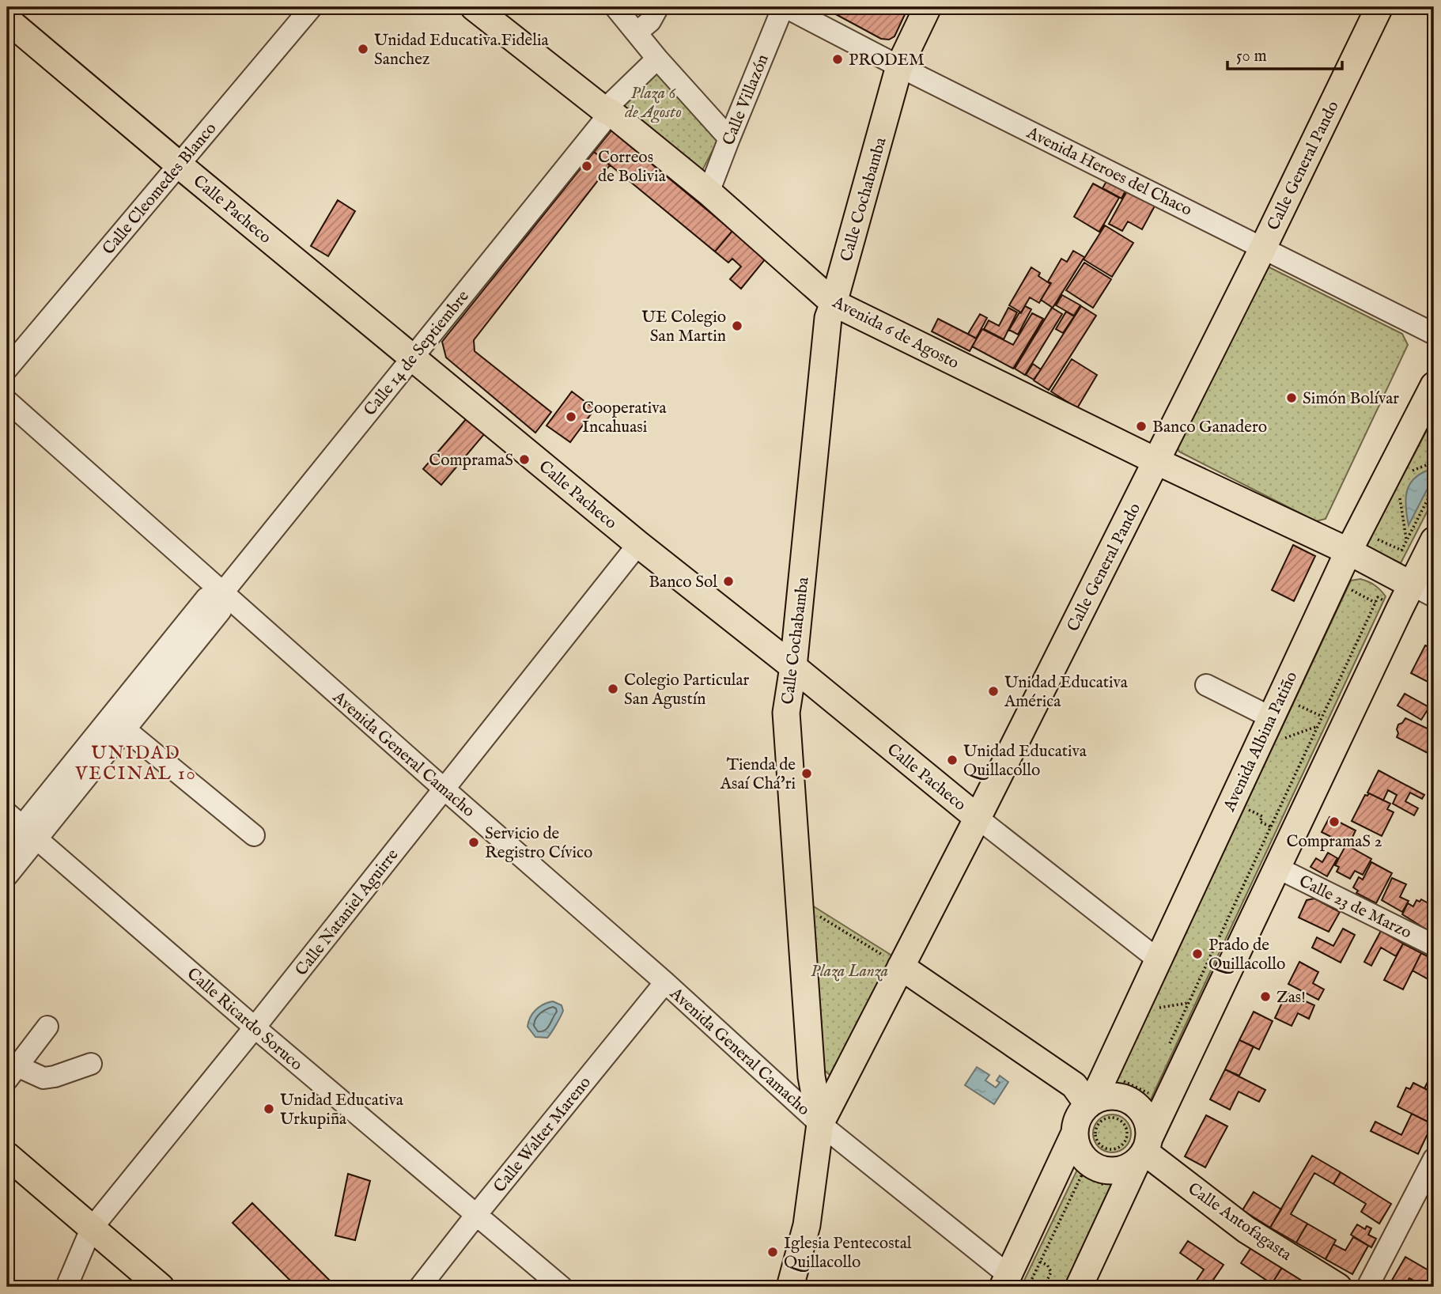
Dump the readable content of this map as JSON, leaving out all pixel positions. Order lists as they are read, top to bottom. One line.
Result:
{"streets":{"main road":["Calle General Pando","Calle Cochabamba","Calle Pacheco","Avenida 6 de Agosto","Avenida Albina Patiño","Calle Antofagasta"],"street":["Calle Villazón","Avenida Heroes del Chaco","Calle Cleomedes Blanco","Calle 14 de Septiembre","Avenida General Camacho","Calle 23 de Marzo","Calle Nataniel Aguirre","Calle Ricardo Soruco","Calle Walter Mareno"]},"crossings":[["Calle Villazón","Avenida Heroes del Chaco"],["Calle Villazón","Avenida 6 de Agosto"],["Calle General Pando","Avenida Heroes del Chaco"],["Calle General Pando","Calle Cochabamba"],["Calle General Pando","Calle Pacheco"],["Calle General Pando","Avenida 6 de Agosto"],["Calle General Pando","Avenida General Camacho"],["Avenida Heroes del Chaco","Calle Cochabamba"],["Calle Cleomedes Blanco","Calle Pacheco"],["Calle Cochabamba","Calle Pacheco"],["Calle Cochabamba","Avenida 6 de Agosto"],["Calle Cochabamba","Avenida General Camacho"],["Calle Pacheco","Calle 14 de Septiembre"],["Calle Pacheco","Avenida Albina Patiño"],["Calle Pacheco","Calle Nataniel Aguirre"],["Avenida 6 de Agosto","Calle 14 de Septiembre"],["Avenida 6 de Agosto","Avenida Albina Patiño"],["Calle 14 de Septiembre","Avenida General Camacho"],["Calle 14 de Septiembre","Calle Ricardo Soruco"],["Avenida General Camacho","Calle Nataniel Aguirre"],["Avenida General Camacho","Calle Walter Mareno"],["Calle Nataniel Aguirre","Calle Ricardo Soruco"],["Calle Ricardo Soruco","Calle Walter Mareno"]],"districts":["UNIDAD VECINAL 10"],"parks":["Plaza 6 de Agosto","Plaza Lanza"],"places":["Unidad Educativa.Fidelia Sanchez","PRODEM","Correos de Bolivia","UE Colegio San Martin","Simón Bolívar","Cooperativa Incahuasi","Banco Ganadero","CompramaS","Banco Sol","Colegio Particular San Agustín","Unidad Educativa América","Unidad Educativa Quillacollo","Tienda de Asaí Chá'ri","CompramaS 2","Servicio de Registro Cívico","Prado de Quillacollo","Zas!","Unidad Educativa Urkupiña","Iglesia Pentecostal Quillacollo"],"scale_bar":"50 m"}
